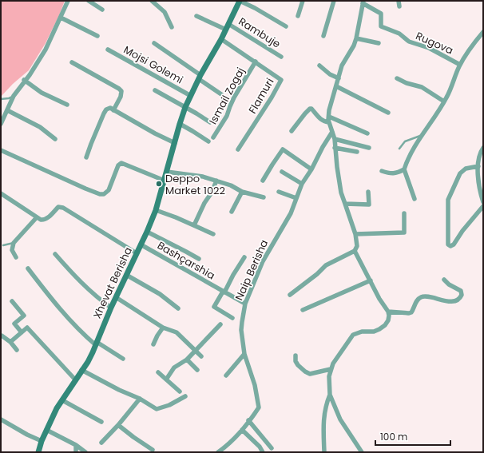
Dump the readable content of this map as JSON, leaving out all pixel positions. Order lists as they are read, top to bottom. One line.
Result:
{"streets":{"street":["Rambuje","Rugova","Mojsi Golemi","Ismail Zogaj","Flamuri","Bashçarshia","Naip Berisha","Xhevat Berisha"]},"crossings":[["Rambuje","Xhevat Berisha"],["Mojsi Golemi","Xhevat Berisha"],["Ismail Zogaj","Flamuri"],["Flamuri","Xhevat Berisha"],["Bashçarshia","Naip Berisha"],["Bashçarshia","Xhevat Berisha"]],"places":["Deppo Market 1022"],"scale_bar":"100 m"}
